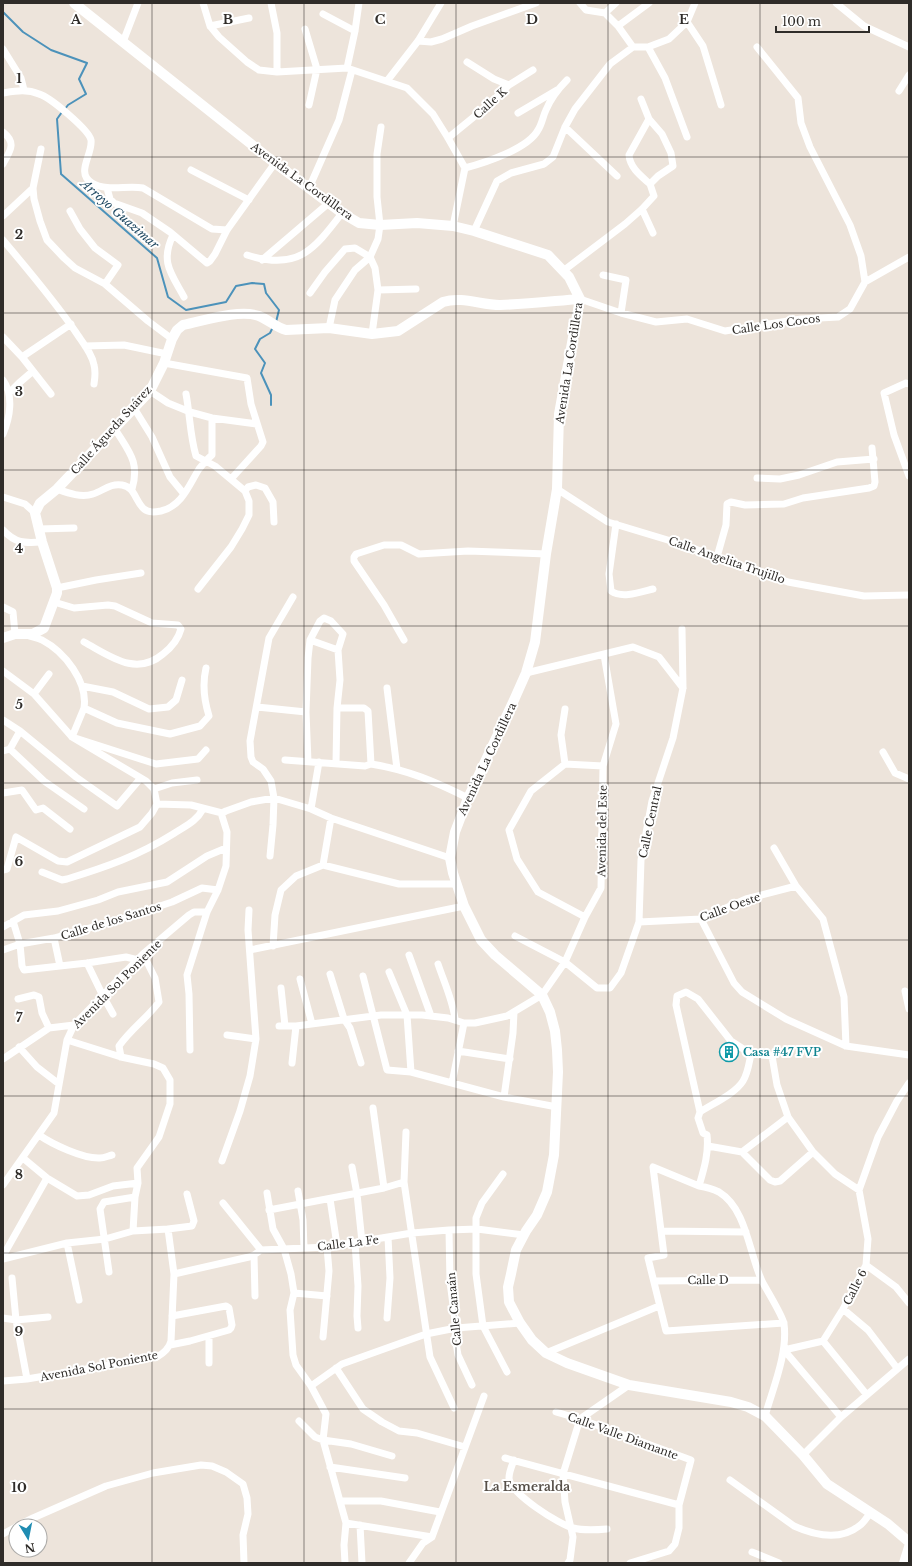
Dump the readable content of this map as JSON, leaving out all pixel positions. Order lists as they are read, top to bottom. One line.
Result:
{"streets":{"main road":["Avenida La Cordillera","Calle Águeda Suárez"],"street":["Calle K","Calle Los Cocos","Calle Angelita Trujillo","Calle Central","Avenida del Este","Calle Oeste","Calle de los Santos","Avenida Sol Poniente","Calle La Fe","Calle D","Calle 6","Calle Canaán","Calle Valle Diamante"]},"crossings":[["Avenida La Cordillera","Calle Los Cocos"],["Avenida La Cordillera","Calle Águeda Suárez"],["Avenida La Cordillera","Calle Angelita Trujillo"],["Avenida La Cordillera","Avenida del Este"],["Avenida La Cordillera","Calle La Fe"],["Calle Los Cocos","Calle Águeda Suárez"],["Calle Central","Avenida del Este"],["Calle Central","Calle Oeste"],["Calle La Fe","Calle Canaán"]],"districts":["La Esmeralda"],"water":["Arroyo Guazimar"],"places":{"building":["Casa #47 FVP"]},"scale_bar":"100 m","north":"bottom","grid":{"columns":["A","B","C","D","E"],"rows":["1","2","3","4","5","6","7","8","9","10"]}}
